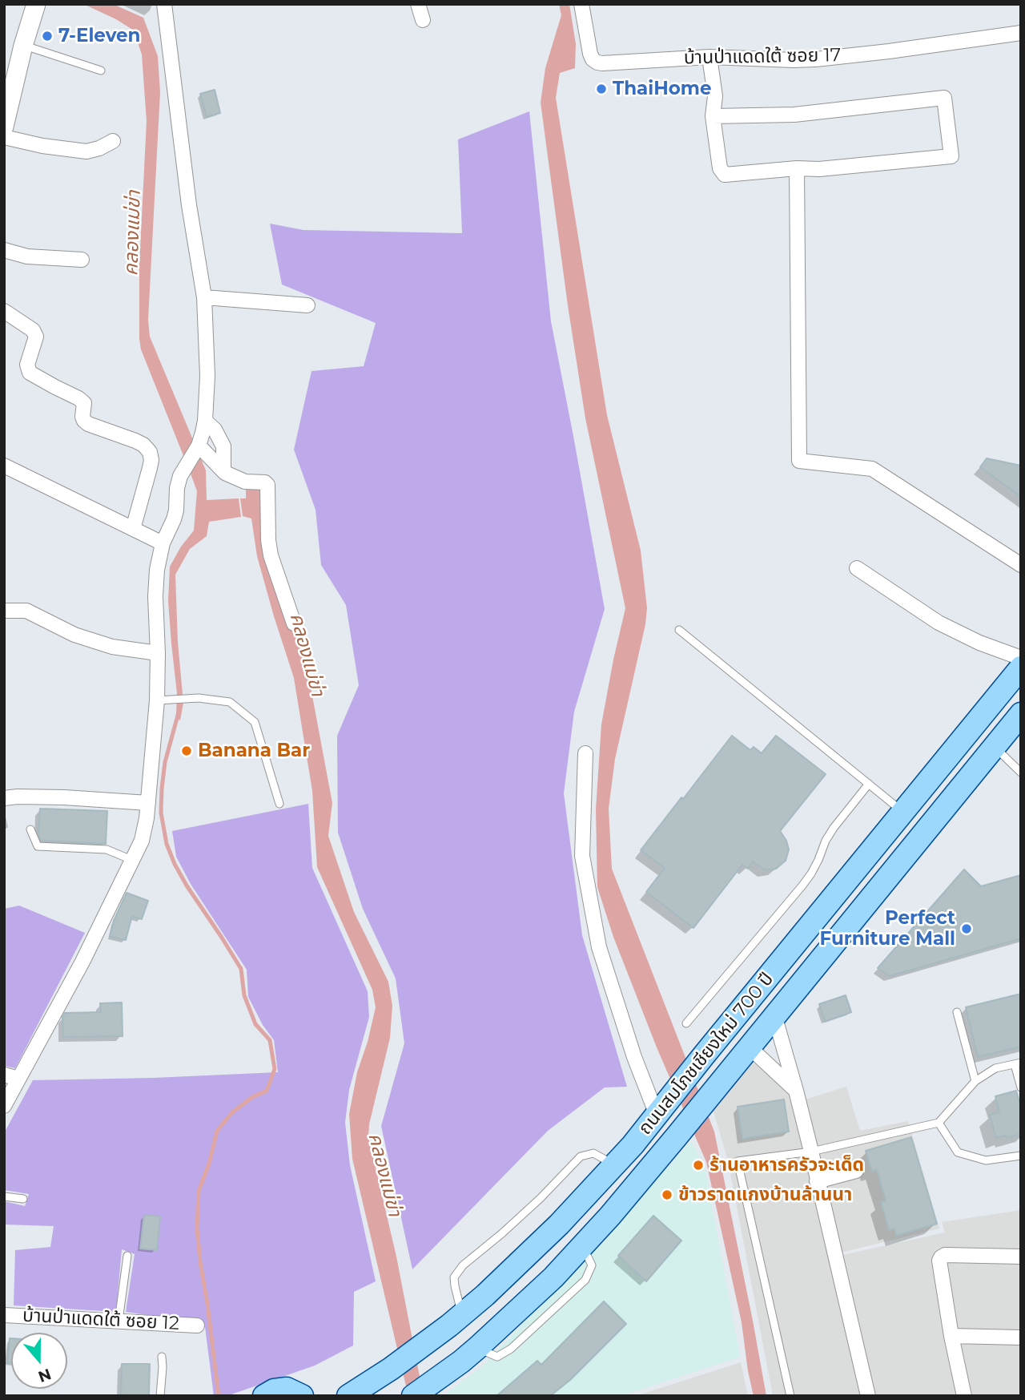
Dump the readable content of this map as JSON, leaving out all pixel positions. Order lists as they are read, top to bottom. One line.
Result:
{"streets":{"main road":["ถนนสมโภชเชียงใหม่ 700 ปี"],"street":["บ้านป่าแดดใต้ ซอย 17","บ้านป่าแดดใต้ ซอย 12"]},"water":["คลองแม่ข่า"],"places":["7-Eleven","ThaiHome","Banana Bar","Perfect Furniture Mall","ร้านอาหารครัวจะเด็ด","ข้าวราดแกงบ้านล้านนา"],"north":"bottom"}
